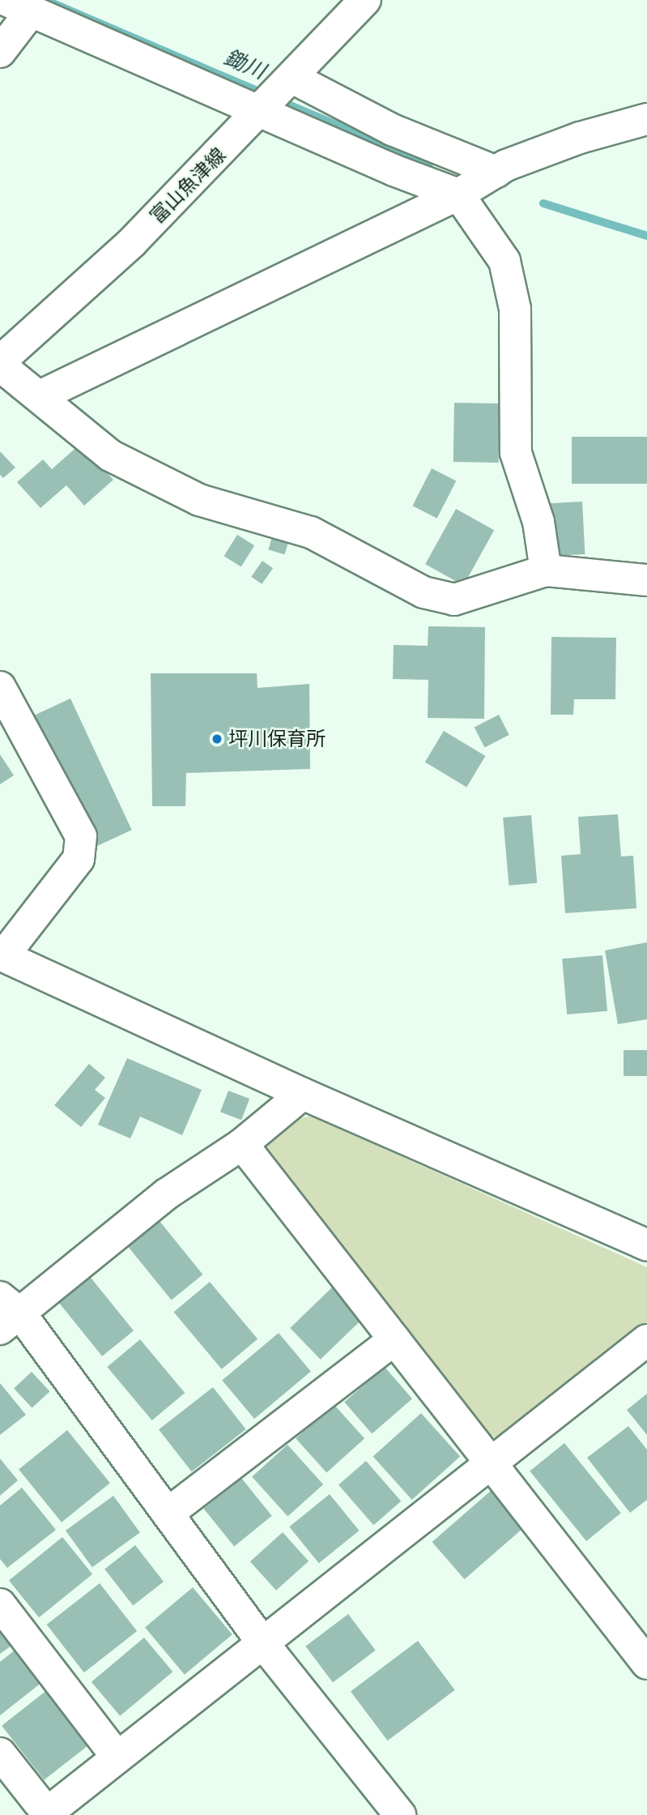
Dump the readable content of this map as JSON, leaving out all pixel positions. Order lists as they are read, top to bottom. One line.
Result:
{"streets":{"street":["富山魚津線"]},"water":["鋤川"],"places":["坪川保育所"]}
